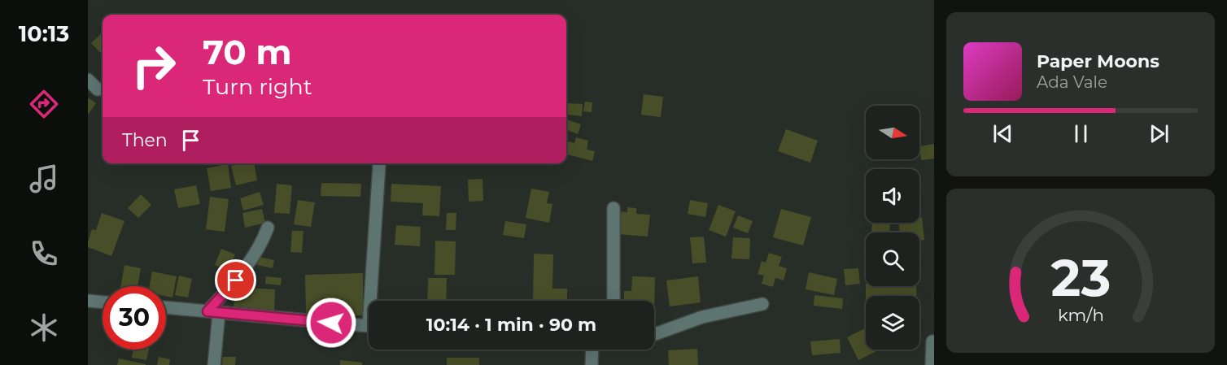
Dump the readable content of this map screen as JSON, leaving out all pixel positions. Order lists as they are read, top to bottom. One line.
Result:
{"north":"right","page":{"tabs":"10:13","turn":["70 m","Turn right"],"song":["Paper Moons","Ada Vale"],"then":"Then","limit":"30","trip":"10:14 · 1 min · 90 m","gauge":["23","km/h"]}}
